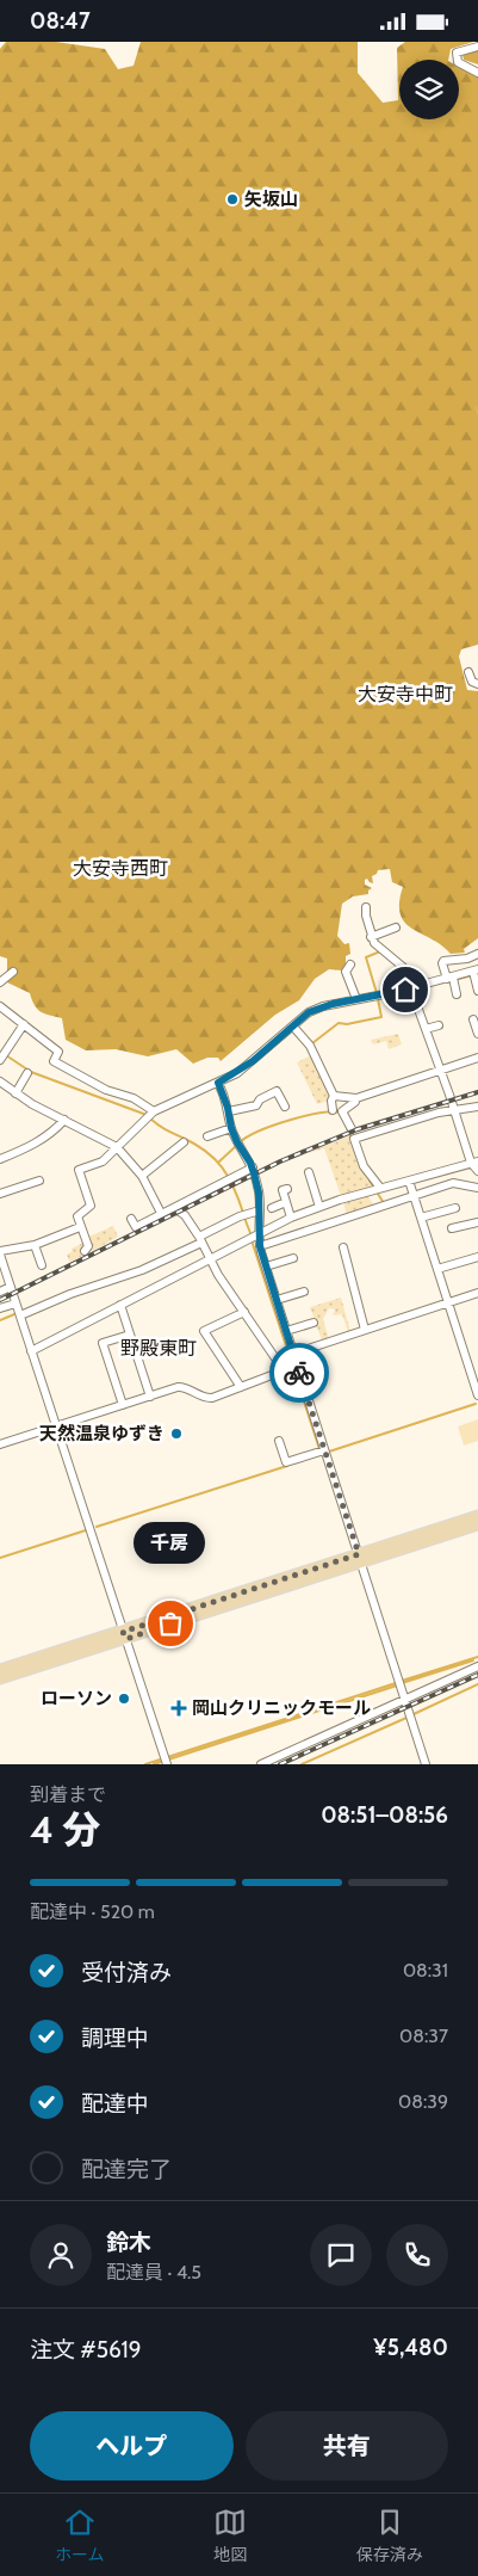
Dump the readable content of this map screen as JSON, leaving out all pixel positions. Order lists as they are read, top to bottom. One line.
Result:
{"districts":["大安寺中町","大安寺西町","野殿東町"],"places":{"other":["矢坂山","天然温泉ゆずき","千房","ローソン"],"health":["岡山クリニックモール"]},"page":{"status":"08:47","bubble":"千房","heading":["4 分","到着まで","08:51–08:56"],"panel":["鈴木","配達員 · 4.5","注文 #5619","¥5,480"],"bar":"配達中 · 520 m","list":[["受付済み","08:31"],["調理中","08:37"],["配達中","08:39"],"配達完了"],"buttons":["ヘルプ","共有"],"tabs":["ホーム","地図","保存済み"]}}
